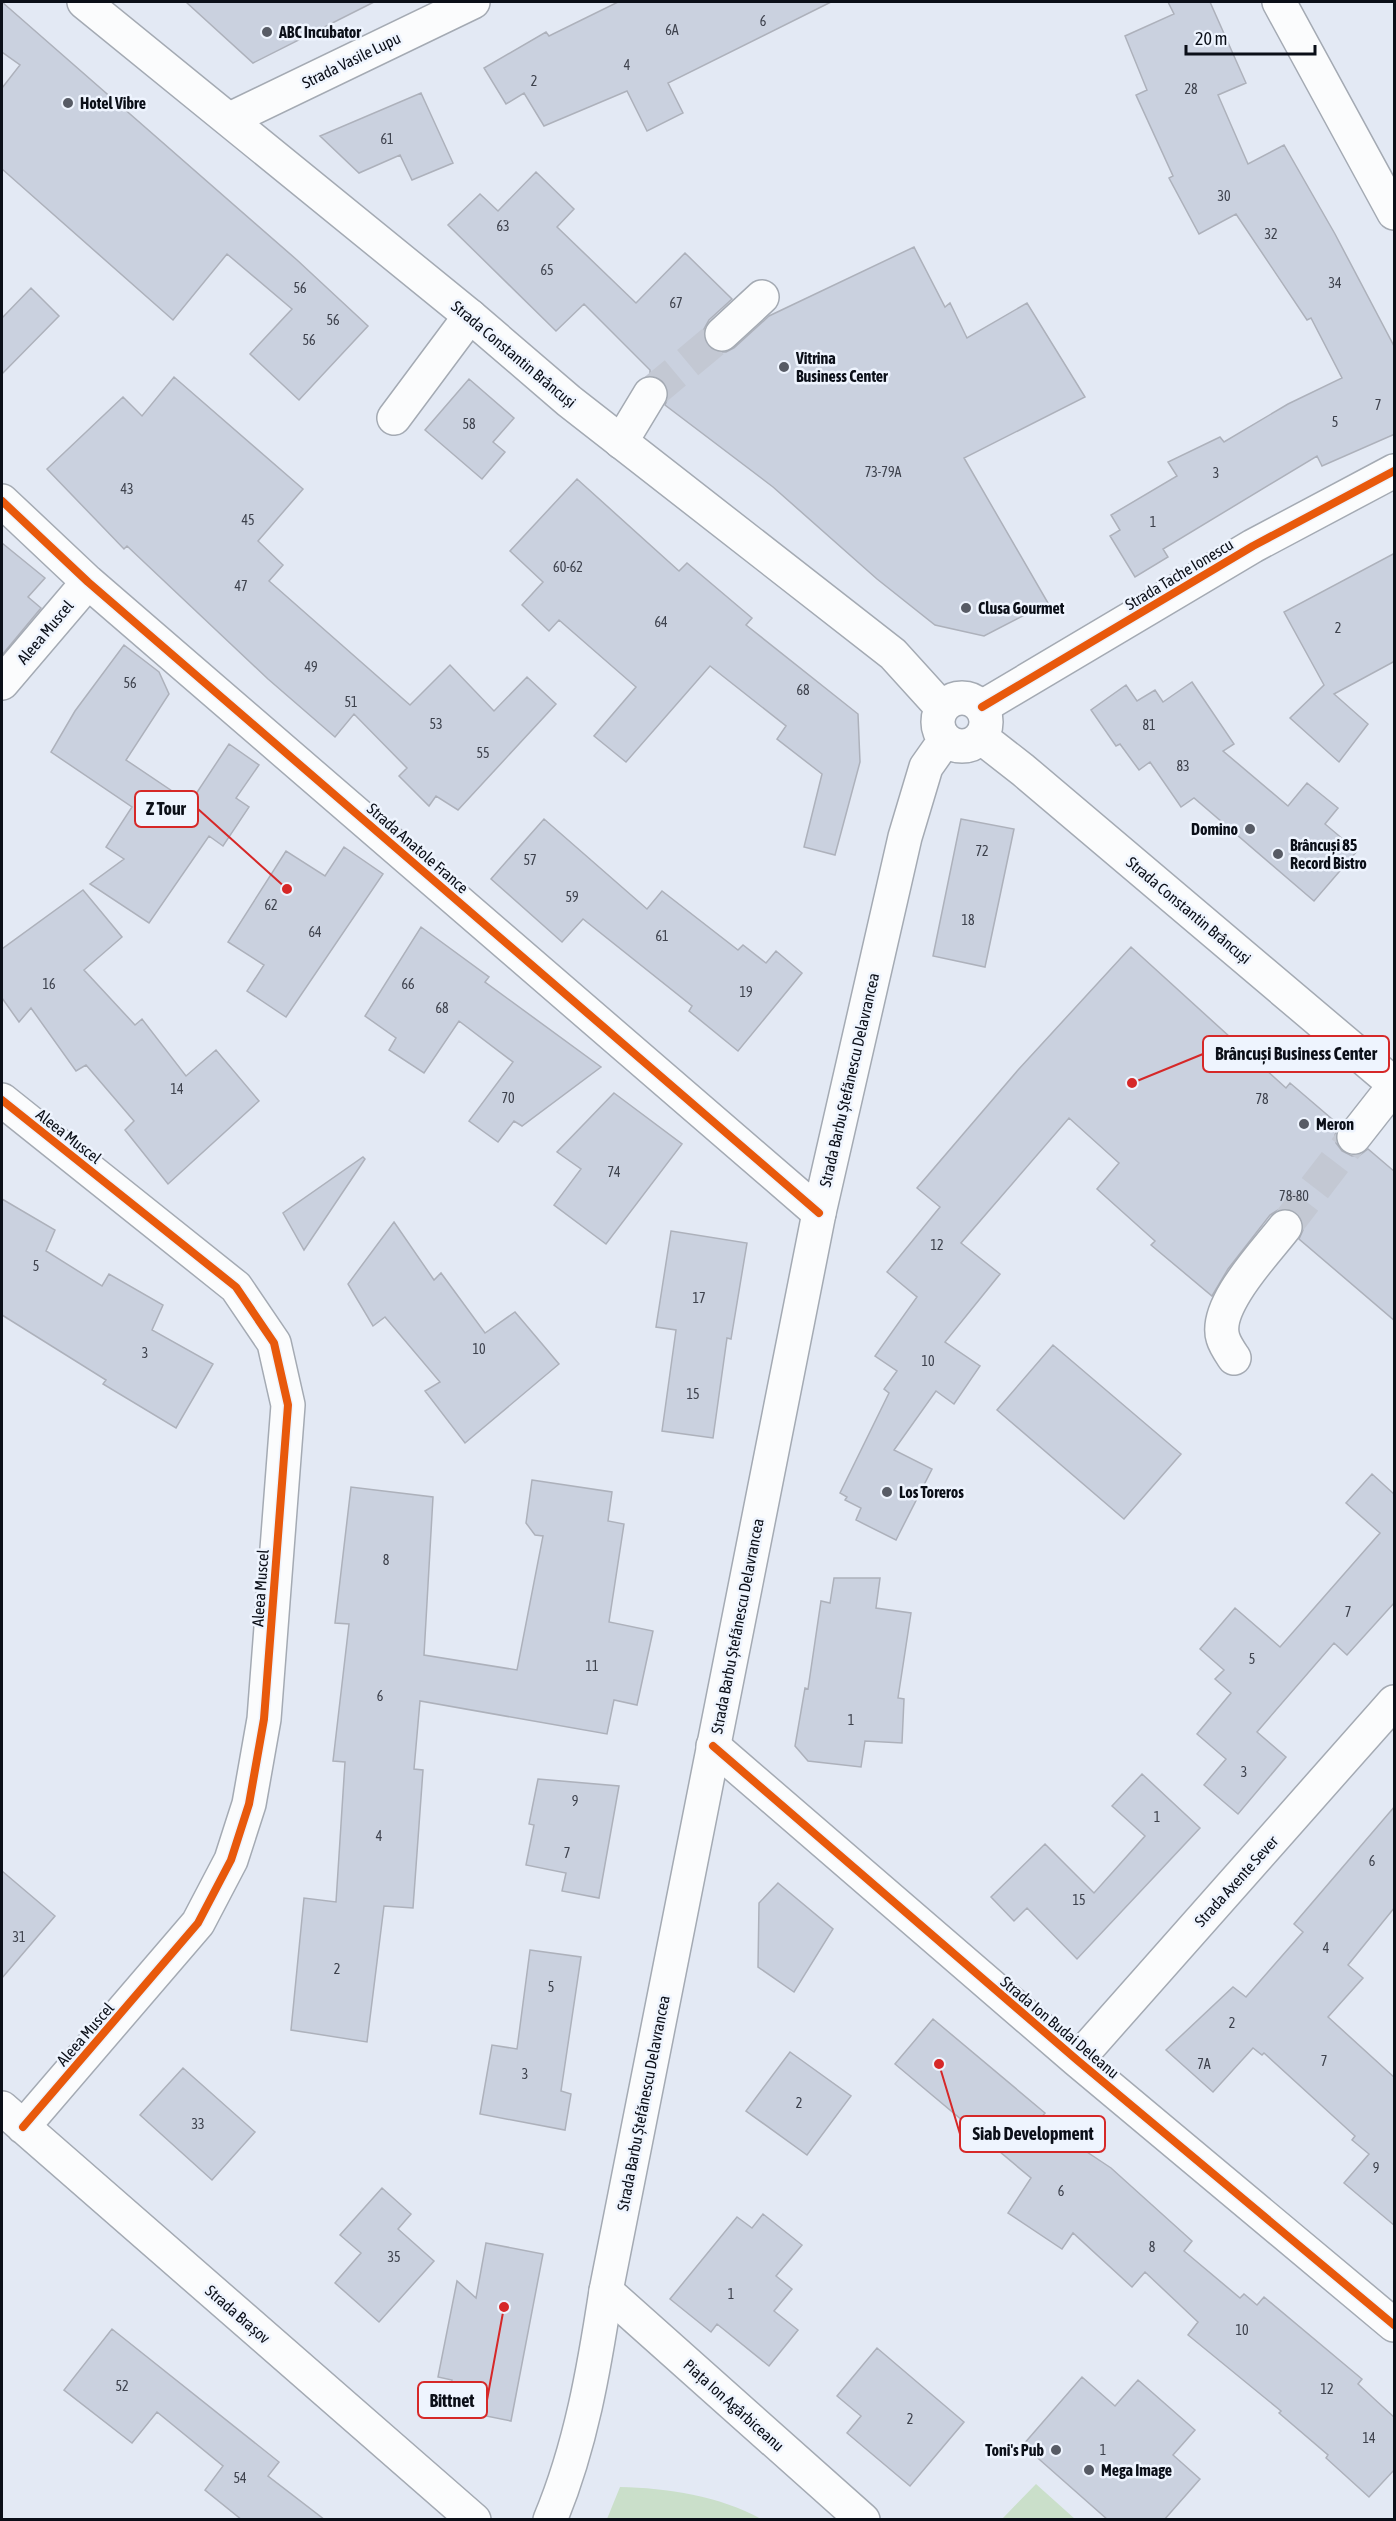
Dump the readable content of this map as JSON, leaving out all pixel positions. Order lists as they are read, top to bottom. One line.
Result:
{"streets":{"street":["Strada Vasile Lupu","Strada Constantin Brâncuși","Strada Tache Ionescu","Aleea Muscel","Strada Anatole France","Strada Barbu Ștefănescu Delavrancea","Strada Axente Sever","Strada Ion Budai Deleanu","Strada Brașov","Piața Ion Agârbiceanu"]},"crossings":[["Strada Vasile Lupu","Strada Constantin Brâncuși"],["Strada Constantin Brâncuși","Strada Tache Ionescu"],["Strada Constantin Brâncuși","Strada Barbu Ștefănescu Delavrancea"],["Strada Tache Ionescu","Strada Barbu Ștefănescu Delavrancea"],["Aleea Muscel","Strada Anatole France"],["Aleea Muscel","Strada Brașov"],["Strada Anatole France","Strada Barbu Ștefănescu Delavrancea"],["Strada Barbu Ștefănescu Delavrancea","Strada Ion Budai Deleanu"],["Strada Barbu Ștefănescu Delavrancea","Piața Ion Agârbiceanu"],["Strada Axente Sever","Strada Ion Budai Deleanu"]],"places":["ABC Incubator","Hotel Vibre","Vitrina Business Center","Clusa Gourmet","Domino","Brâncuși 85 Record Bistro","Z Tour","Brâncuși Business Center","Meron","Los Toreros","Siab Development","Bittnet","Toni's Pub","Mega Image"],"house_numbers":["6","6A","4","2","28","61","30","63","32","65","34","56","67","56","56","7","5","58","73-79A","3","43","45","1","60-62","47","64","2","49","56","68","51","53","81","55","83","72","57","59","62","18","64","61","16","66","19","68","14","70","78","74","78-80","12","5","17","10","3","10","15","8","7","5","11","6","1","3","9","1","4","7","6","15","31","4","2","5","2","7","7A","3","2","33","9","6","8","35","1","10","52","12","2","14","1","54"],"scale_bar":"20 m"}
